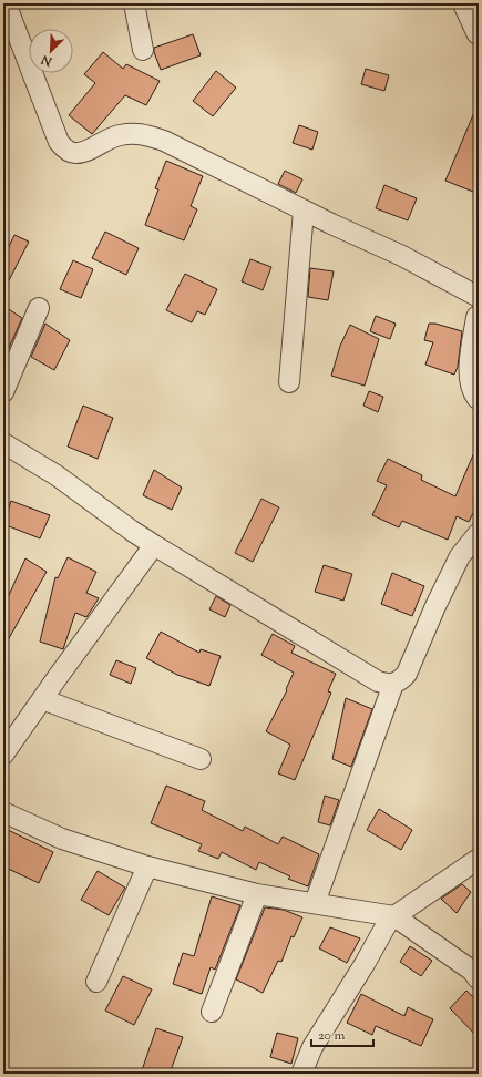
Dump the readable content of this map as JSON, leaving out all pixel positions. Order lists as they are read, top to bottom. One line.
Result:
{"scale_bar":"20 m","north":"bottom left"}
